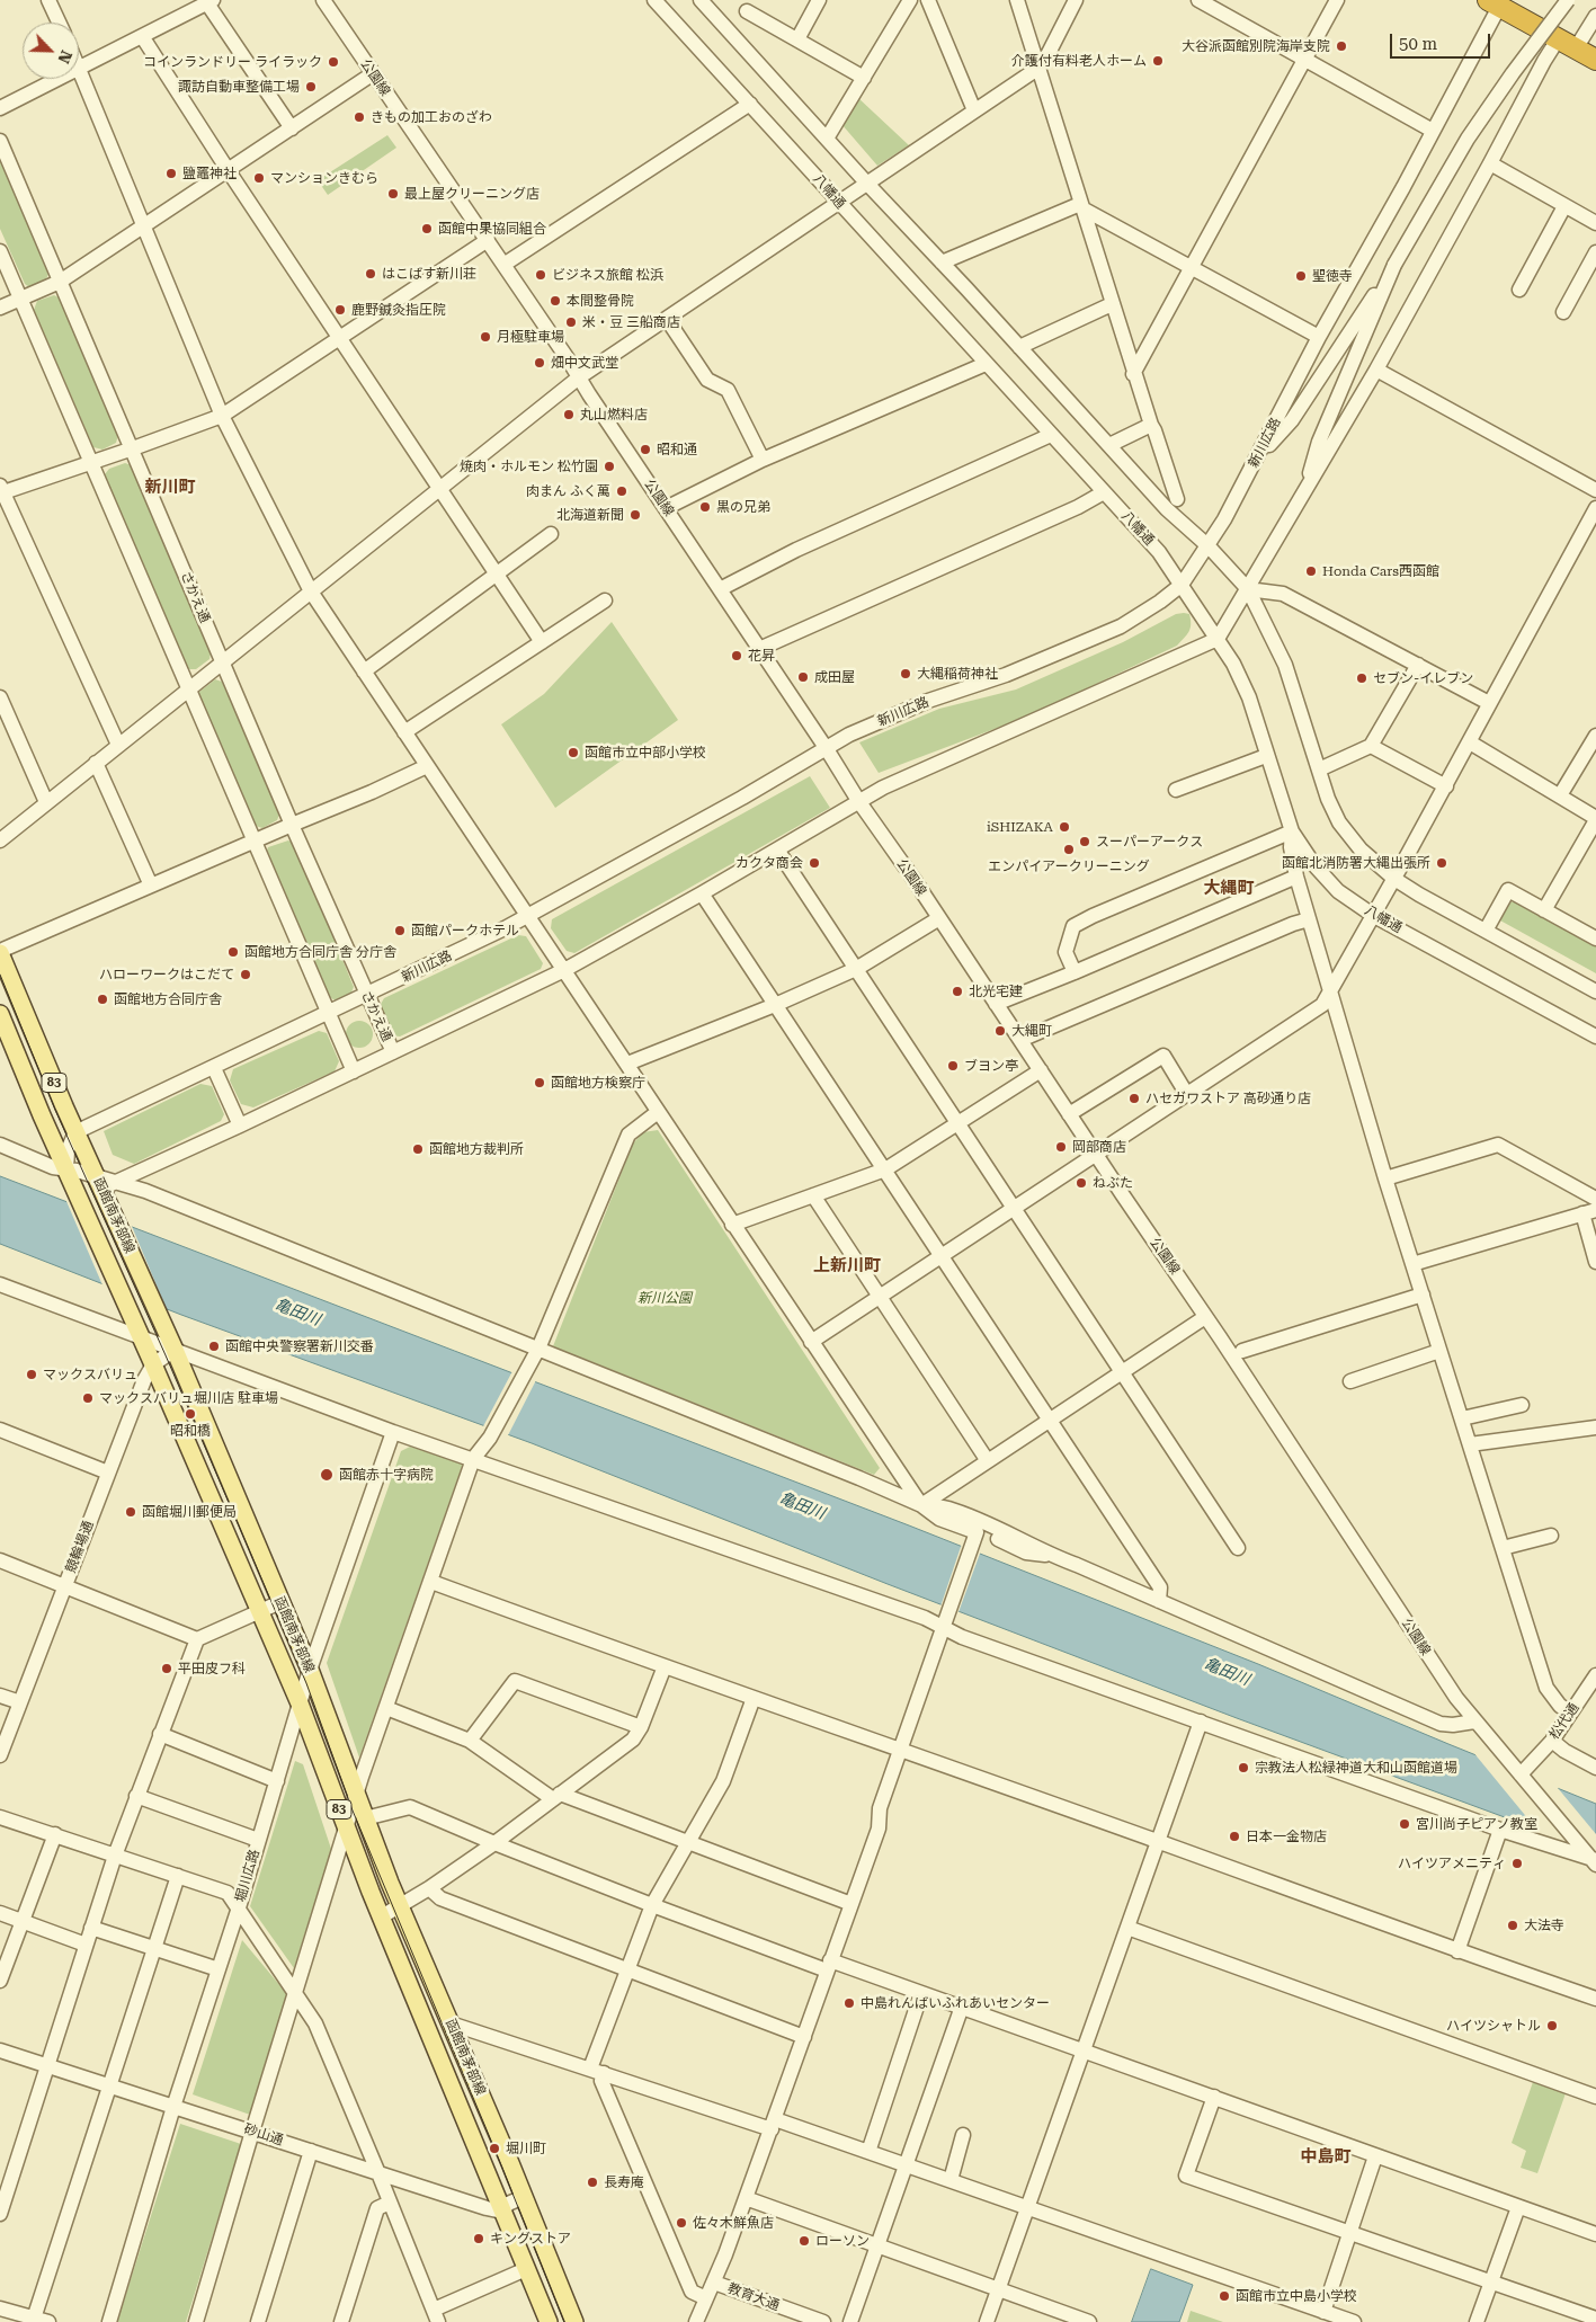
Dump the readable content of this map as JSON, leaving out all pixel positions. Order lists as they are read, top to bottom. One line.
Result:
{"streets":{"main road":["83","函館南茅部線"],"street":["公園線","八幡通","新川広路","さかえ通","競輪場通","松代通","堀川広路","砂山通","教育大通"]},"crossings":[["公園線","新川広路"],["公園線","松代通"],["八幡通","新川広路"],["新川広路","さかえ通"],["新川広路","函館南茅部線"],["83","函館南茅部線"],["83","競輪場通"],["83","堀川広路"],["83","砂山通"],["函館南茅部線","堀川広路"],["堀川広路","砂山通"]],"districts":["新川町","大縄町","上新川町","中島町"],"water":["亀田川"],"parks":["新川公園"],"places":["大谷派函館別院海岸支院","介護付有料老人ホーム","コインランドリー ライラック","諏訪自動車整備工場","きもの加工おのざわ","鹽竈神社","マンションきむら","最上屋クリーニング店","函館中果協同組合","はこばす新川荘","ビジネス旅館 松浜","聖徳寺","本間整骨院","鹿野鍼灸指圧院","米・豆 三船商店","月極駐車場","畑中文武堂","丸山燃料店","昭和通","焼肉・ホルモン 松竹園","肉まん ふく萬","黒の兄弟","北海道新聞","Honda Cars西函館","花昇","大縄稲荷神社","成田屋","セブン-イレブン","函館市立中部小学校","iSHIZAKA","スーパーアークス","エンパイアークリーニング","カクタ商会","函館北消防署大縄出張所","函館パークホテル","函館地方合同庁舎 分庁舎","ハローワークはこだて","北光宅建","函館地方合同庁舎","大縄町","ブヨン亭","函館地方検察庁","ハセガワストア 高砂通り店","岡部商店","函館地方裁判所","ねぶた","函館中央警察署新川交番","マックスバリュ","マックスバリュ堀川店 駐車場","昭和橋","函館赤十字病院","函館堀川郵便局","平田皮フ科","宗教法人松緑神道大和山函館道場","宮川尚子ピアノ教室","日本一金物店","ハイツアメニティ","大法寺","中島れんばいふれあいセンター","ハイツシャトル","堀川町","長寿庵","佐々木鮮魚店","キングストア","ローソン","函館市立中島小学校"],"scale_bar":"50 m","north":"bottom right"}
